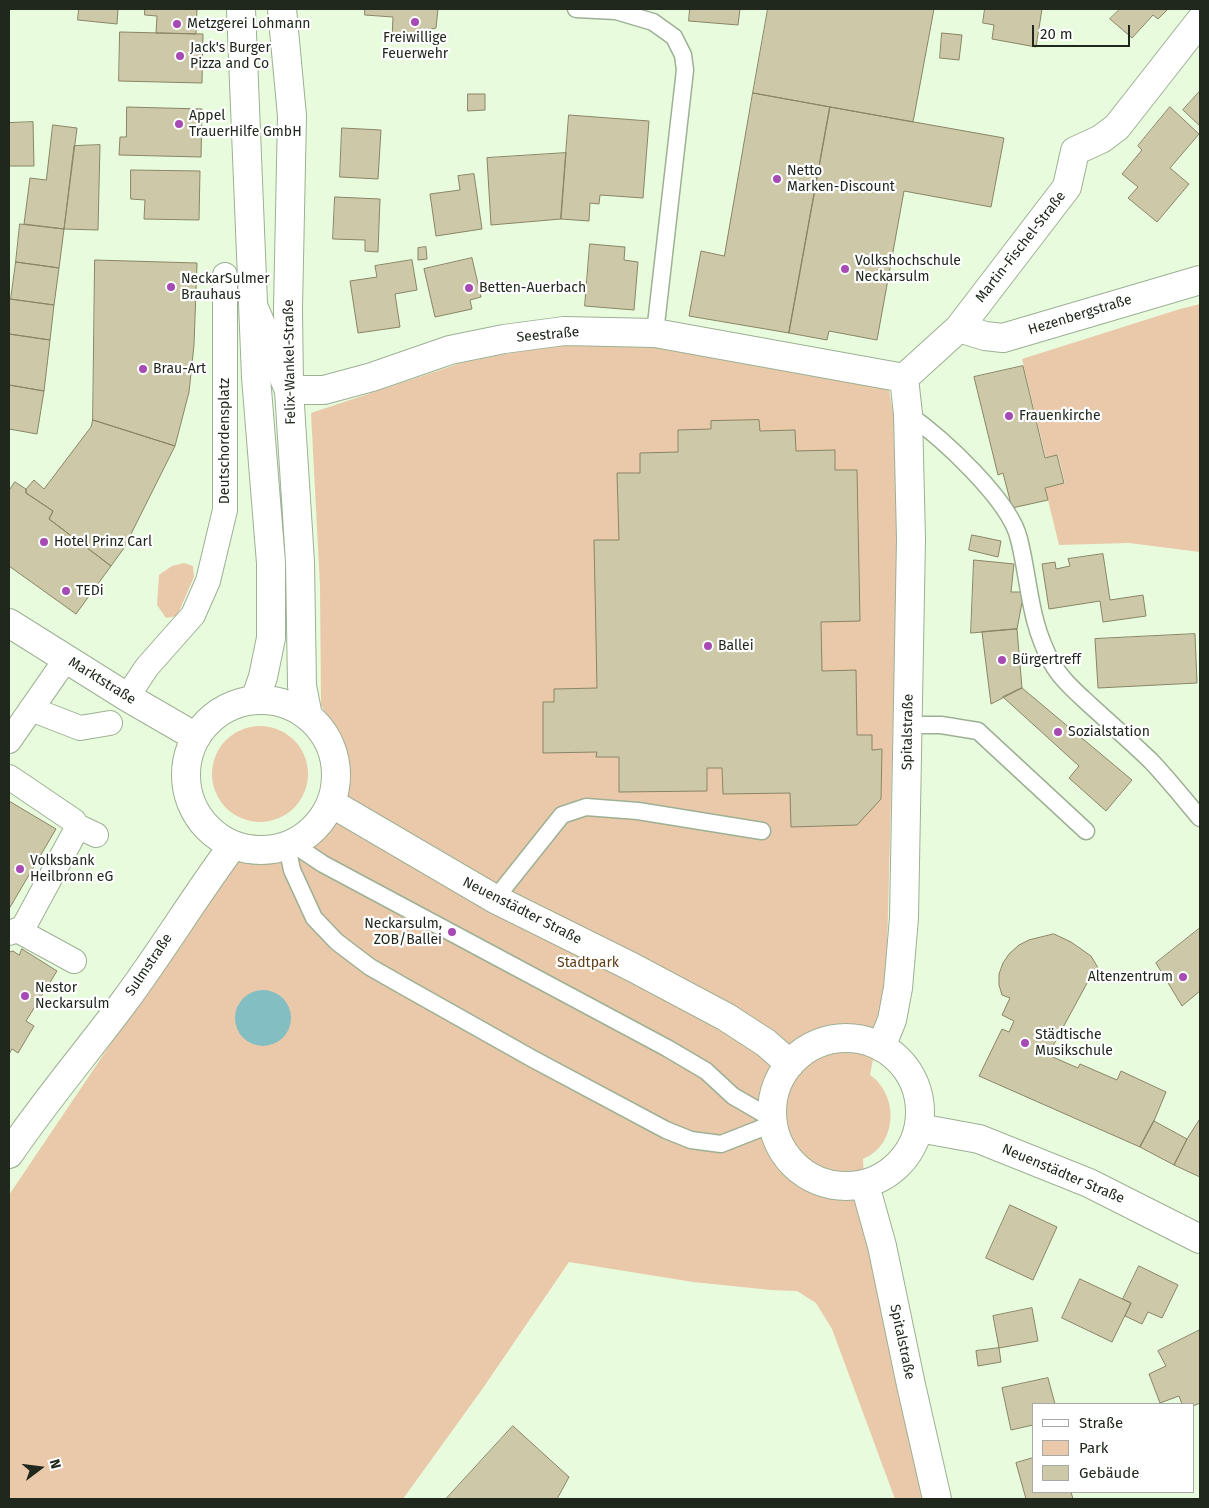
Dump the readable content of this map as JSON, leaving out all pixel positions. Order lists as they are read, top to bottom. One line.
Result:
{"streets":{"main road":["Martin-Fischel-Straße","Hezenbergstraße","Seestraße","Felix-Wankel-Straße","Marktstraße","Spitalstraße","Neuenstädter Straße","Sulmstraße"],"street":["Deutschordensplatz"]},"crossings":[["Martin-Fischel-Straße","Hezenbergstraße"],["Martin-Fischel-Straße","Seestraße"],["Martin-Fischel-Straße","Spitalstraße"],["Seestraße","Felix-Wankel-Straße"],["Seestraße","Spitalstraße"],["Felix-Wankel-Straße","Marktstraße"],["Felix-Wankel-Straße","Neuenstädter Straße"],["Felix-Wankel-Straße","Sulmstraße"],["Deutschordensplatz","Marktstraße"],["Marktstraße","Neuenstädter Straße"],["Marktstraße","Sulmstraße"],["Spitalstraße","Neuenstädter Straße"],["Neuenstädter Straße","Sulmstraße"]],"parks":["Stadtpark"],"places":["Freiwillige Feuerwehr","Metzgerei Lohmann","Jack's Burger Pizza and Co","Appel TrauerHilfe GmbH","Netto Marken-Discount","Volkshochschule Neckarsulm","NeckarSulmer Brauhaus","Betten-Auerbach","Brau-Art","Frauenkirche","Hotel Prinz Carl","TEDi","Ballei","Bürgertreff","Sozialstation","Volksbank Heilbronn eG","Neckarsulm, ZOB/Ballei","Altenzentrum","Nestor Neckarsulm","Städtische Musikschule"],"legend":["Straße","Park","Gebäude"],"scale_bar":"20 m","north":"right"}
